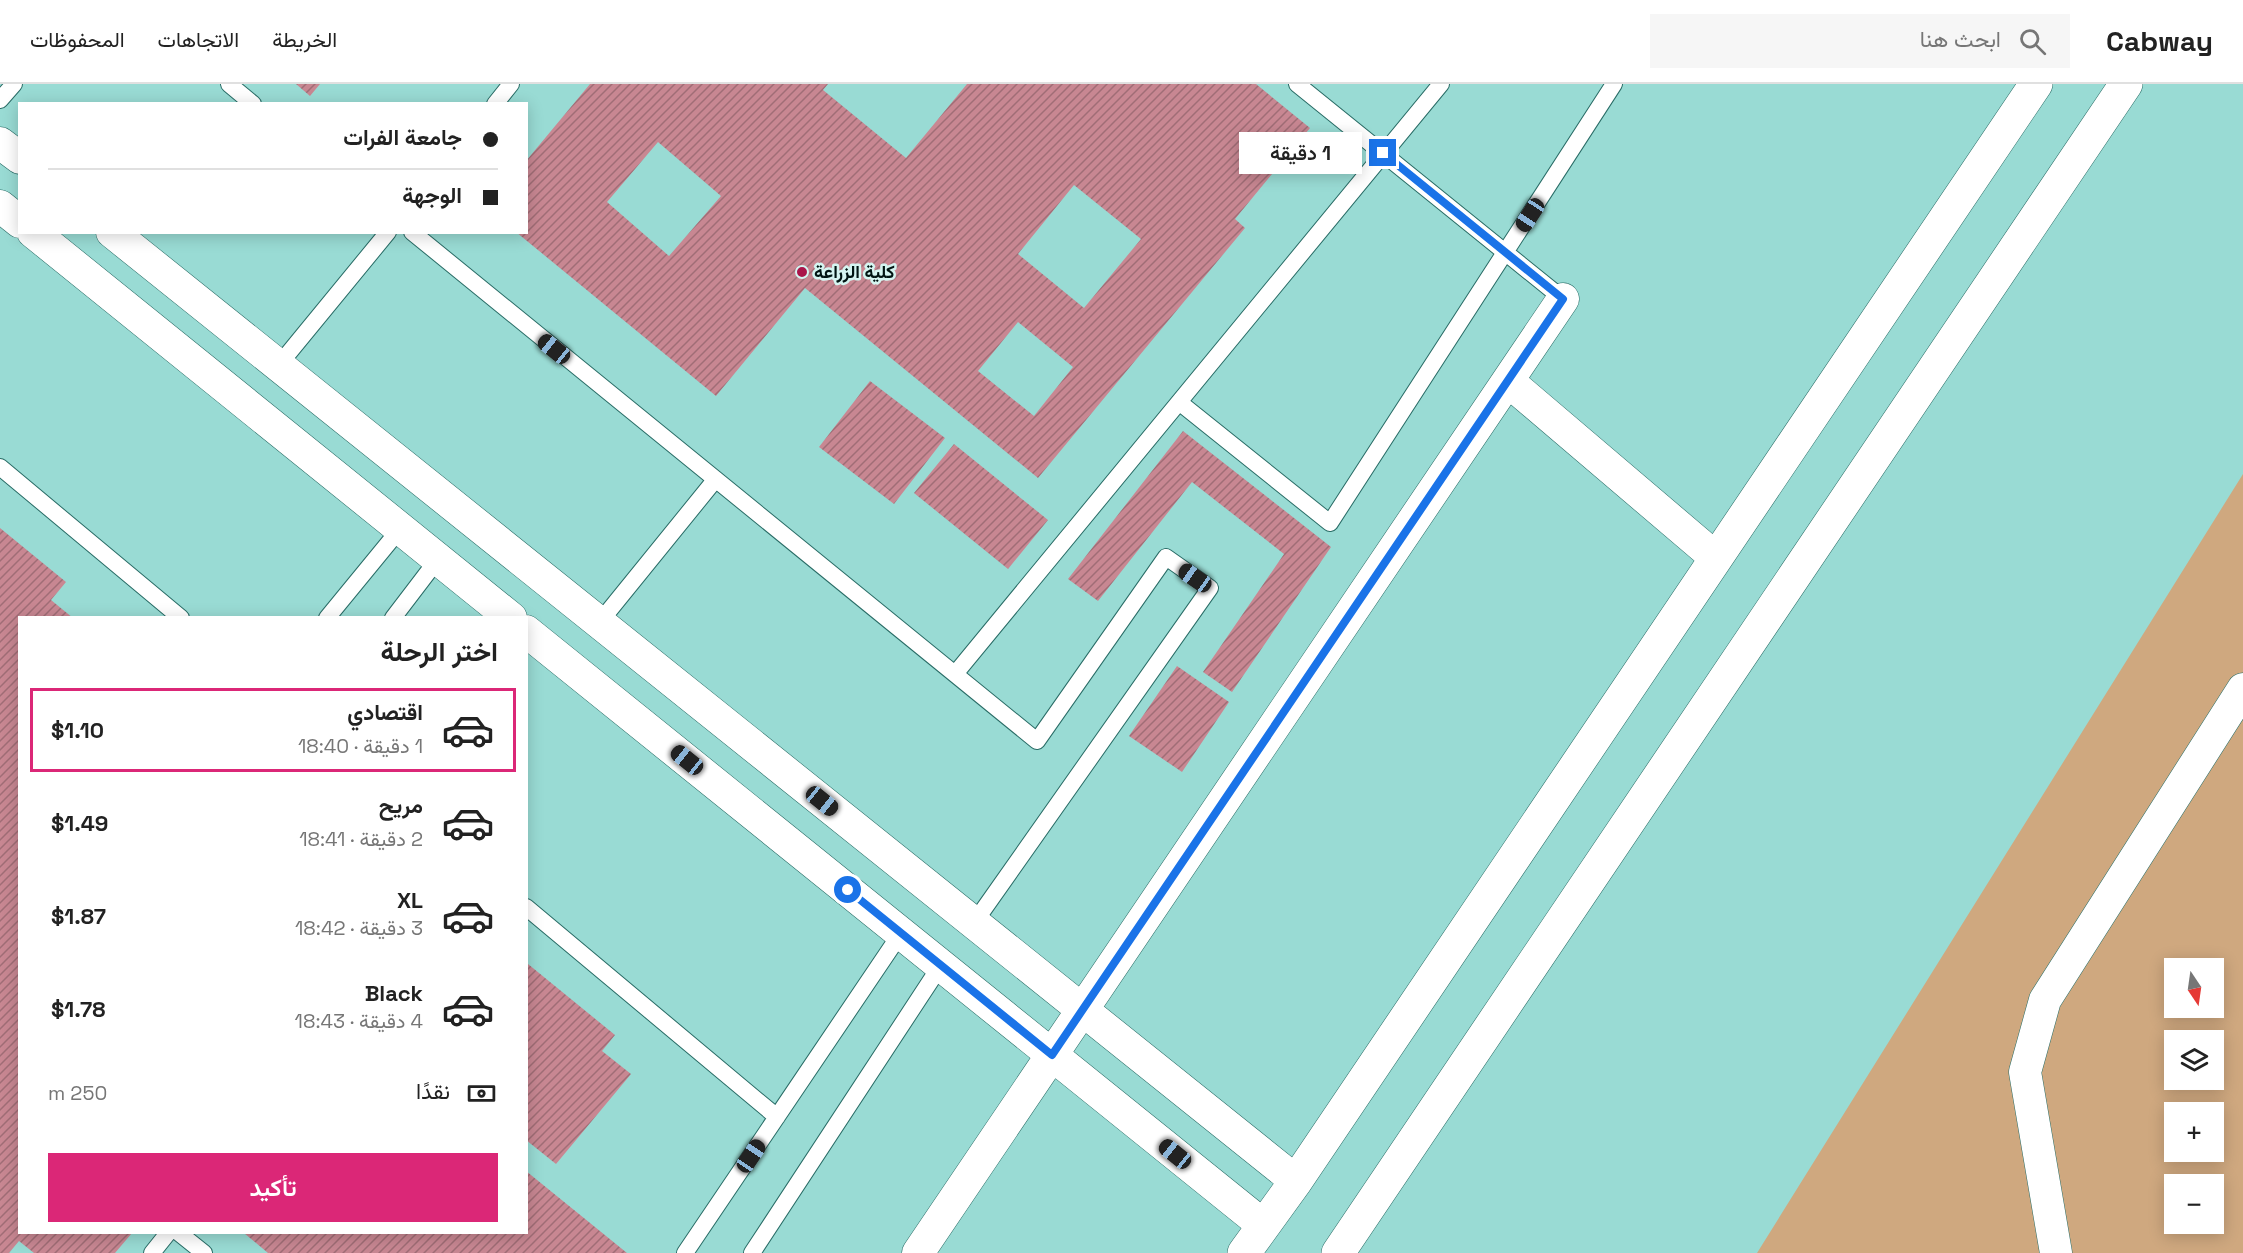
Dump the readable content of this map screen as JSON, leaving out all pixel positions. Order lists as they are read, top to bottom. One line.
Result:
{"places":["كلية الزراعة"],"north":"bottom","page":{"header":"Cabway","search":"ابحث هنا","nav":["الخريطة","الاتجاهات","المحفوظات"],"banner":["جامعة الفرات","الوجهة"],"bubble":"1 دقيقة","heading":"اختر الرحلة","list":[{"name":"اقتصادي","note":"1 دقيقة · 18:40","value":"$1.10"},{"name":"مريح","note":"2 دقيقة · 18:41","value":"$1.49"},{"name":"XL","note":"3 دقيقة · 18:42","value":"$1.87"},{"name":"Black","note":"4 دقيقة · 18:43","value":"$1.78"}],"map_buttons":["+","−"],"pay":["نقدًا","250 m"],"buttons":"تأكيد"}}
